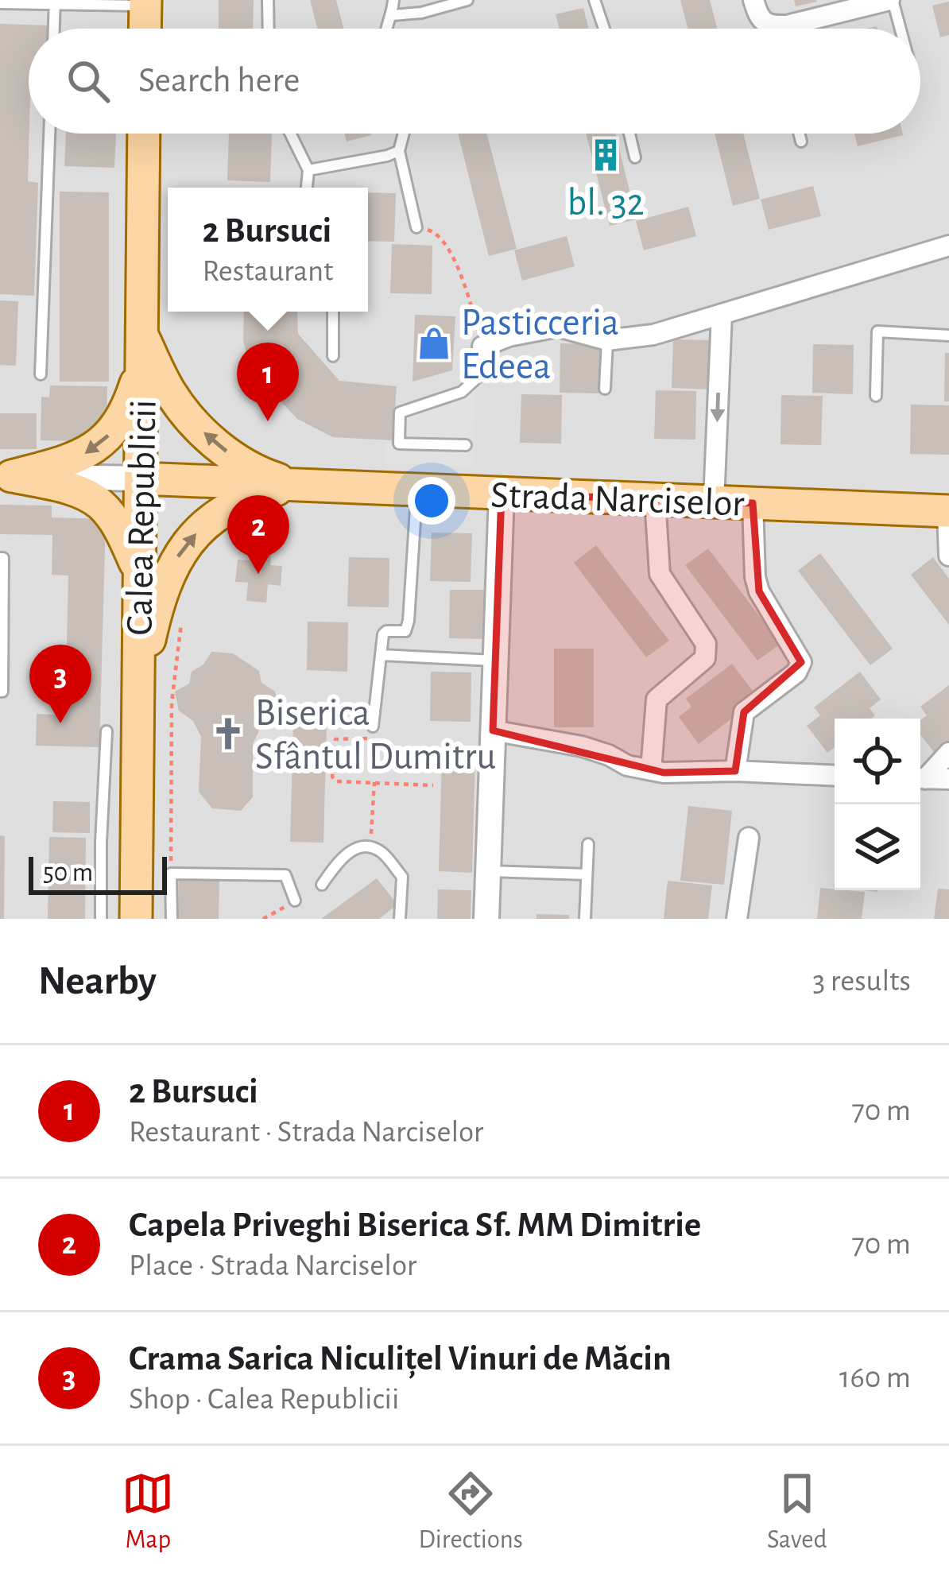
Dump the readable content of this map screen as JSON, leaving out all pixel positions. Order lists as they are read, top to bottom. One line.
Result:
{"streets":{"main road":["Strada Narciselor","Calea Republicii"]},"crossings":[["Strada Narciselor","Calea Republicii"]],"places":{"building":["bl. 32"],"shop":["Pasticceria Edeea"],"church":["Biserica Sfântul Dumitru"]},"scale_bar":"50 m","page":{"search":"Search here","popup":["2 Bursuci","Restaurant"],"pins":["1","2","3"],"scale":"50 m","heading":["Nearby","3 results"],"list":[{"mark":"1","name":"2 Bursuci","note":"Restaurant · Strada Narciselor","value":"70 m"},{"mark":"2","name":"Capela Priveghi Biserica Sf. MM Dimitrie","note":"Place · Strada Narciselor","value":"70 m"},{"mark":"3","name":"Crama Sarica Niculițel Vinuri de Măcin","note":"Shop · Calea Republicii","value":"160 m"}],"nav":["Map","Directions","Saved"]}}
